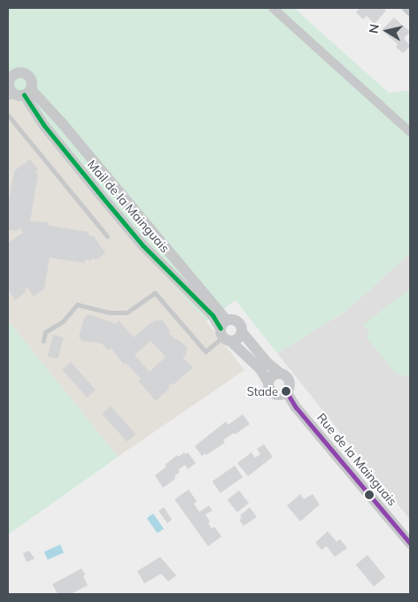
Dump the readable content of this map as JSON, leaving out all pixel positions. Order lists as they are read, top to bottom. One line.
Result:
{"streets":{"street":["Mail de la Mainguais","Rue de la Mainguais"]},"crossings":[["Mail de la Mainguais","Rue de la Mainguais"]],"places":["Stade"],"north":"left"}
